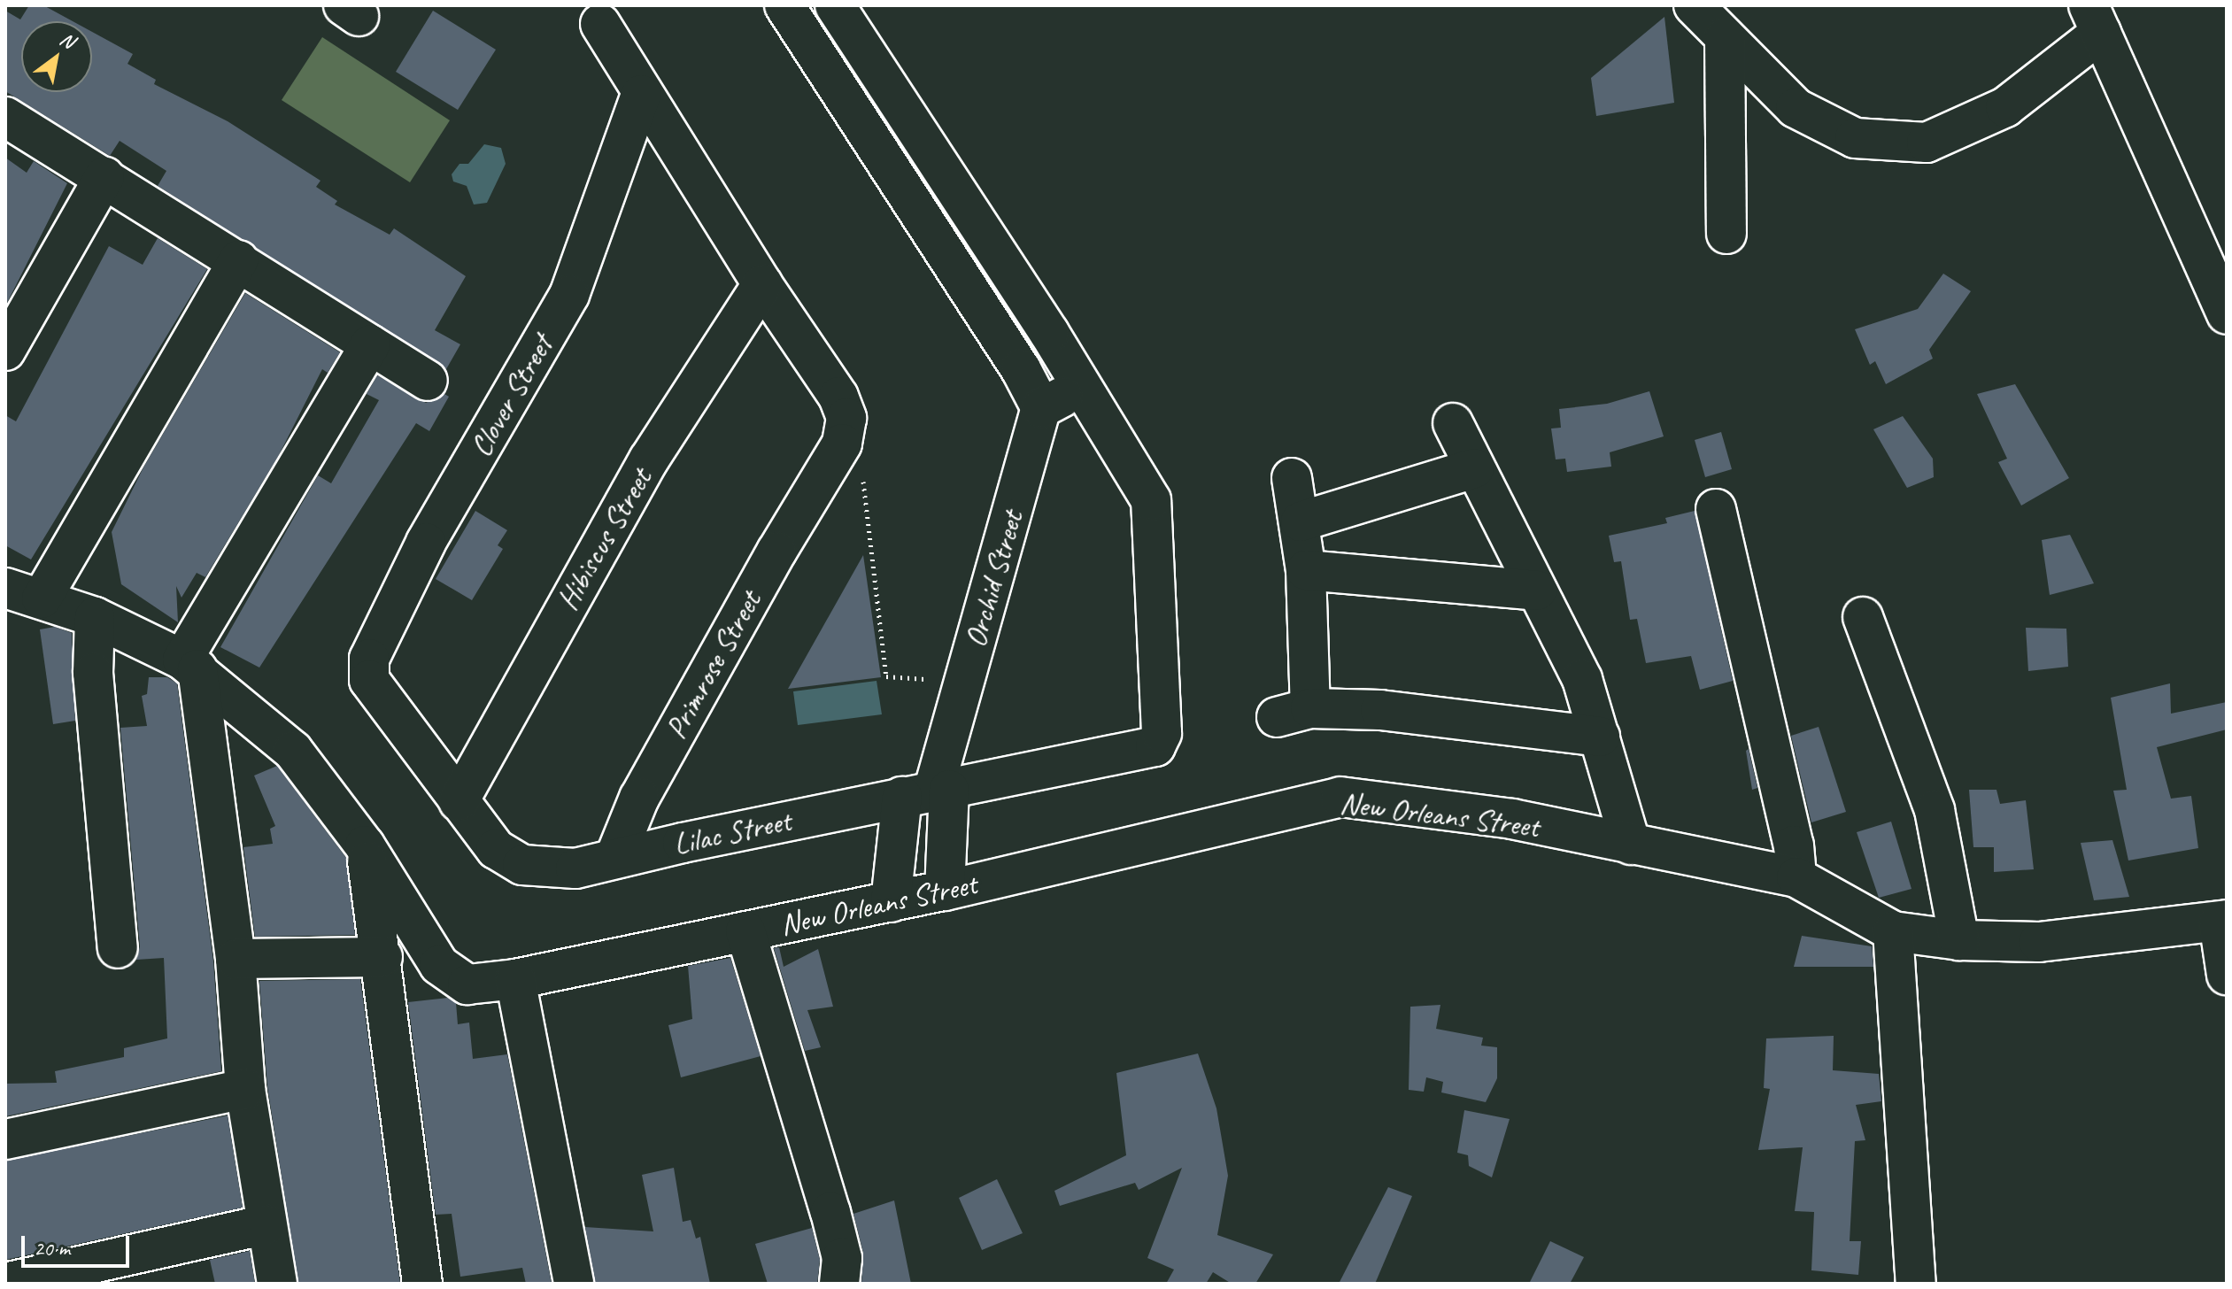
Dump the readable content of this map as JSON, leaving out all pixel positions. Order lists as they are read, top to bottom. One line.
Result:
{"streets":{"street":["Clover Street","Hibiscus Street","Orchid Street","Primrose Street","New Orleans Street","Lilac Street"]},"crossings":[["Clover Street","Lilac Street"],["Hibiscus Street","Lilac Street"],["Orchid Street","Lilac Street"],["Primrose Street","Lilac Street"]],"scale_bar":"20 m","north":"top right"}
